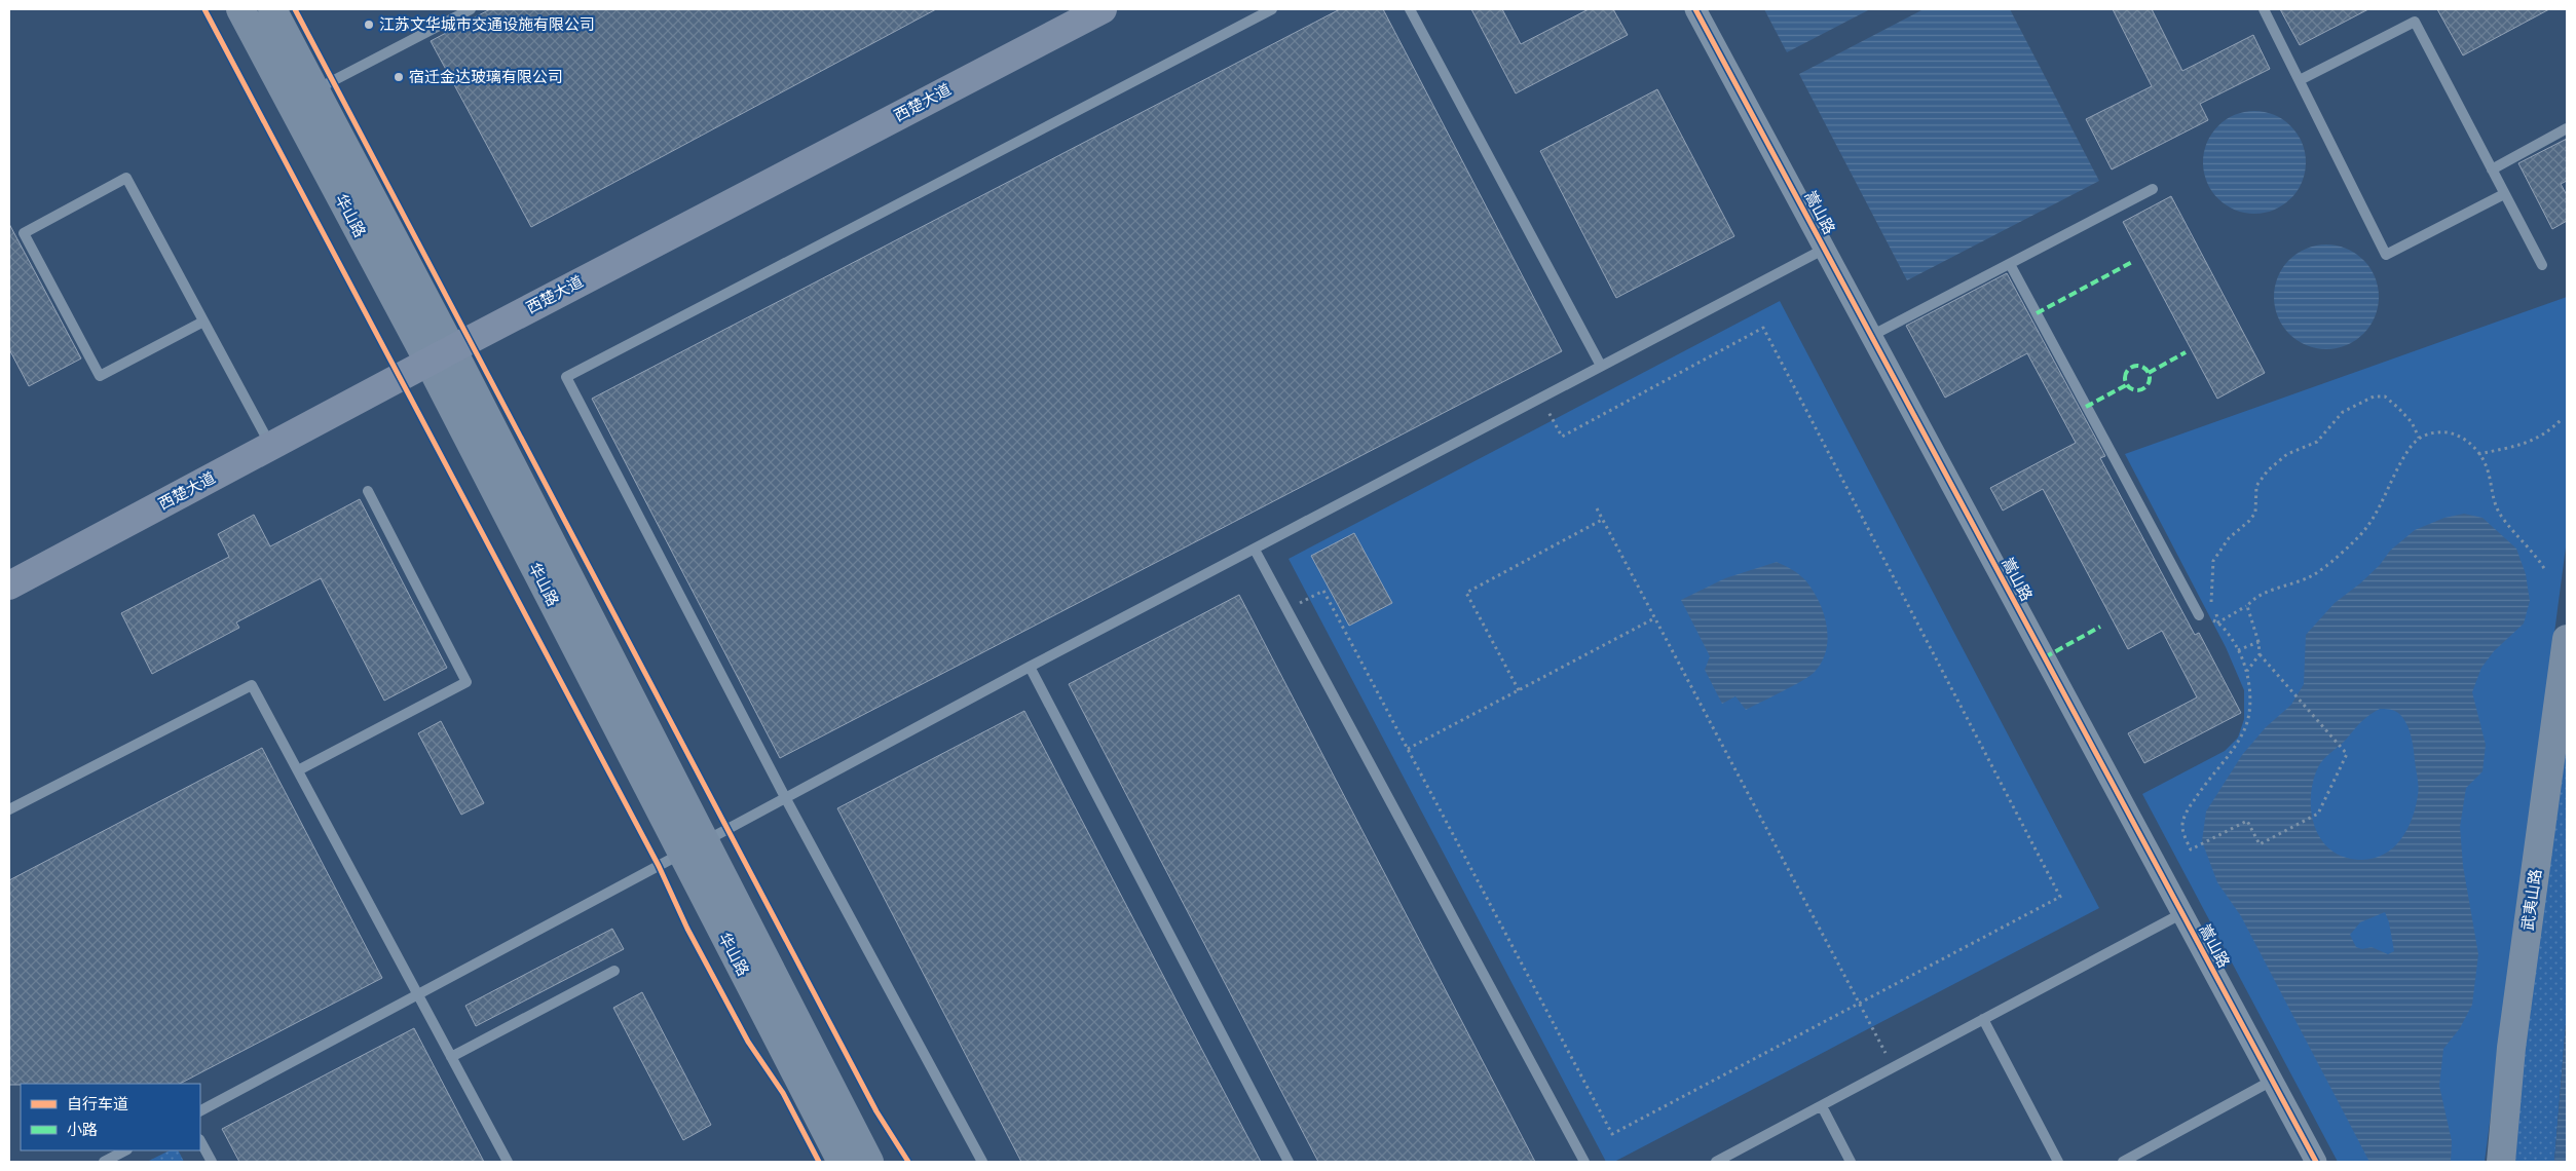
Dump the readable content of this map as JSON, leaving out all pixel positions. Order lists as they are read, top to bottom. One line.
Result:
{"streets":{"main road":["西楚大道"],"street":["嵩山路","华山路","武夷山路"]},"crossings":[["西楚大道","华山路"]],"places":["江苏文华城市交通设施有限公司","宿迁金达玻璃有限公司"],"legend":["自行车道","小路"]}
